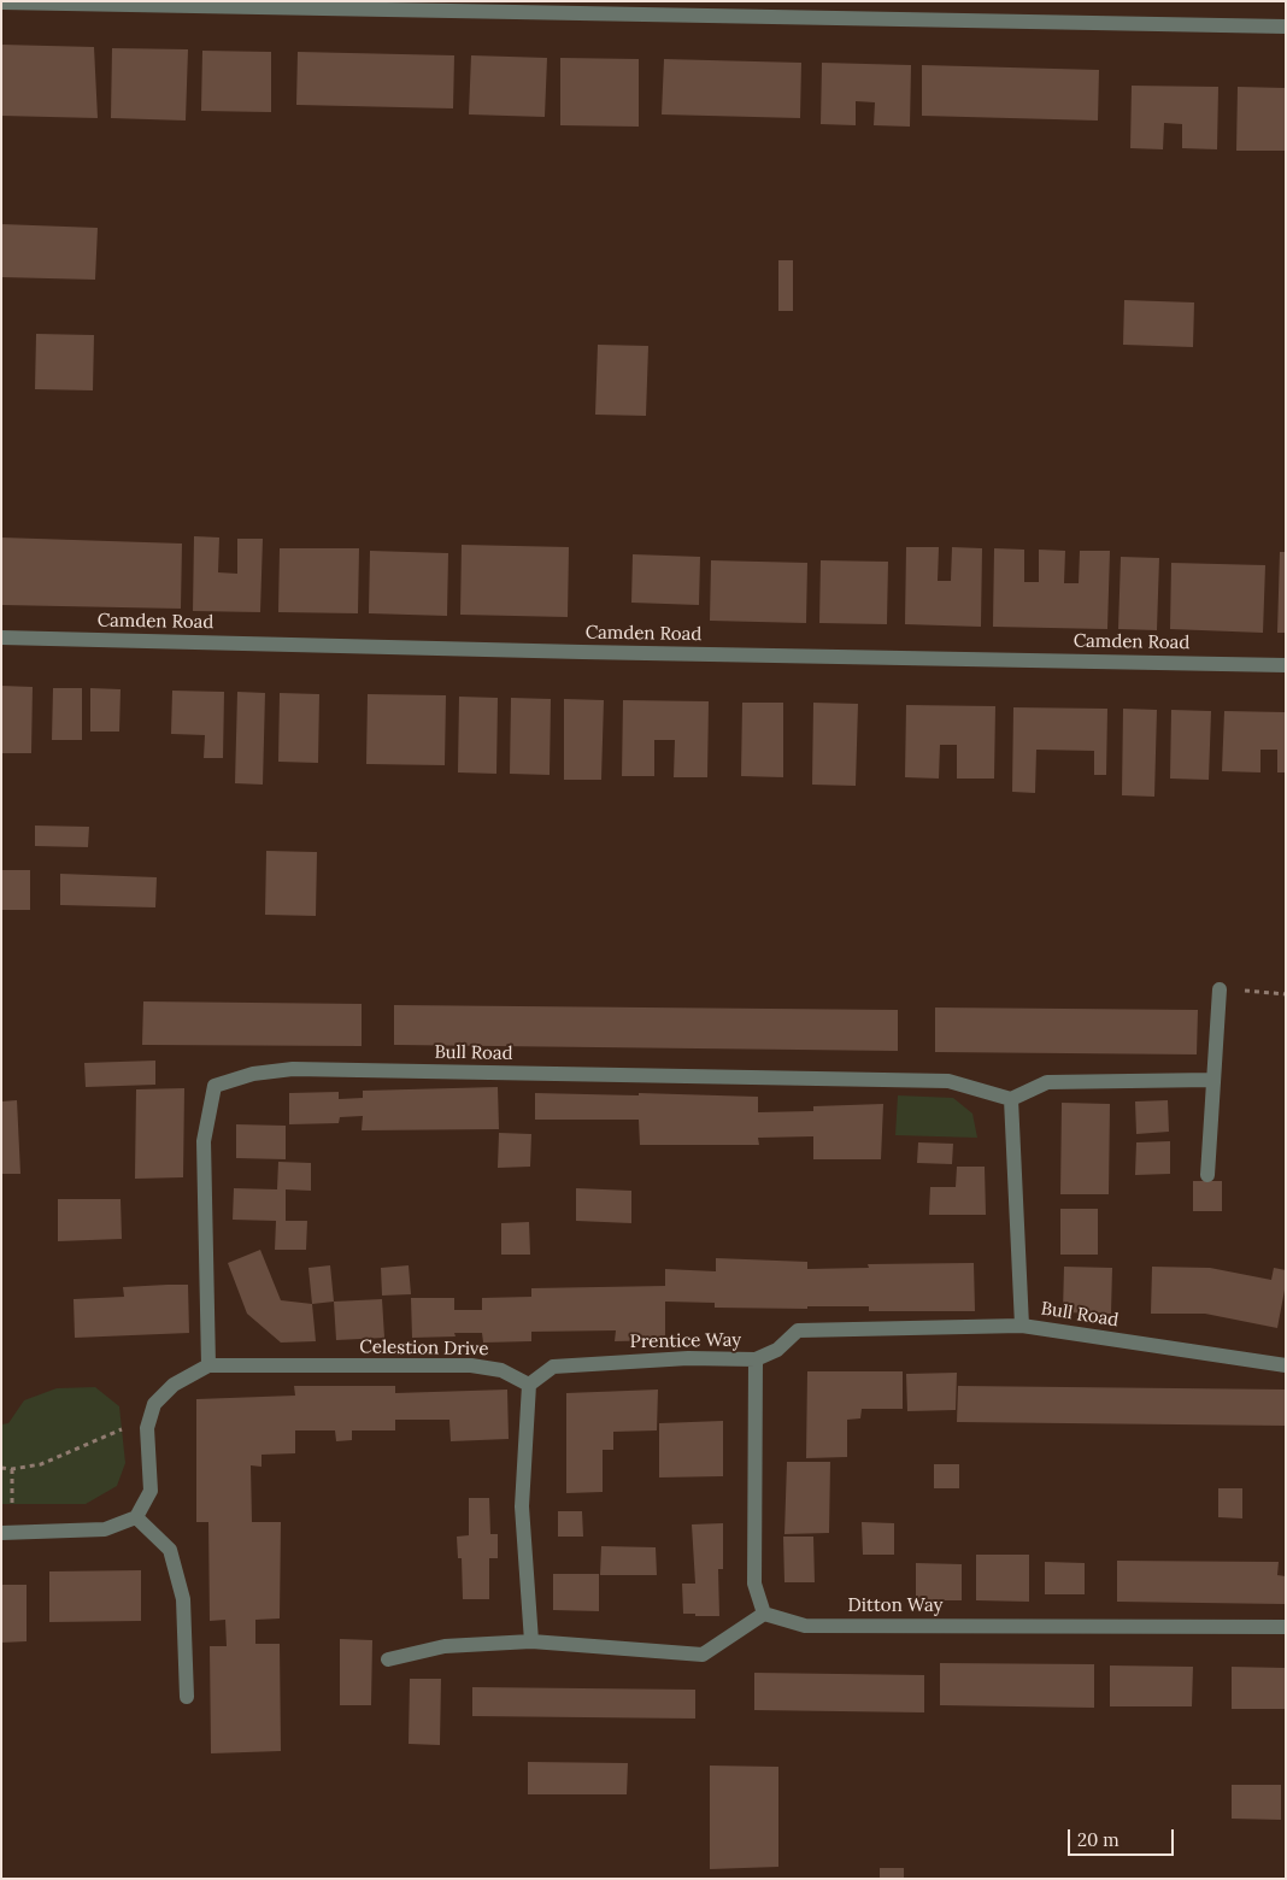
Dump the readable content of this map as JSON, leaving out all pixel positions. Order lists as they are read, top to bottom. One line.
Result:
{"streets":{"street":["Camden Road","Bull Road","Prentice Way","Celestion Drive","Ditton Way"]},"crossings":[["Bull Road","Prentice Way"],["Bull Road","Celestion Drive"],["Prentice Way","Celestion Drive"]],"scale_bar":"20 m"}
